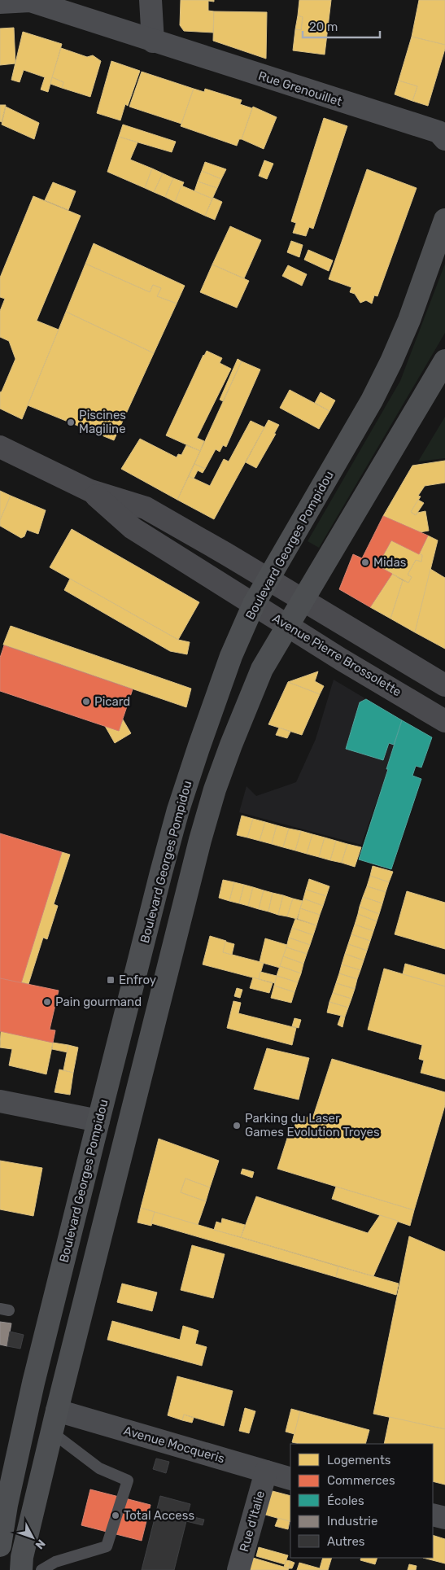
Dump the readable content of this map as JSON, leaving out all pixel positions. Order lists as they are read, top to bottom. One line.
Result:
{"streets":{"main road":["Boulevard Georges Pompidou","Avenue Pierre Brossolette"],"street":["Rue Grenouillet","Avenue Mocqueris","Rue d'Italie"]},"crossings":[["Boulevard Georges Pompidou","Avenue Pierre Brossolette"],["Avenue Mocqueris","Rue d'Italie"]],"places":{"other":["Piscines Magiline","Midas","Picard","Pain gourmand","Parking du Laser Games Evolution Troyes","Total Access"],"transit":["Enfroy"]},"legend":["Logements","Commerces","Écoles","Industrie","Autres"],"scale_bar":"20 m","north":"bottom right"}
